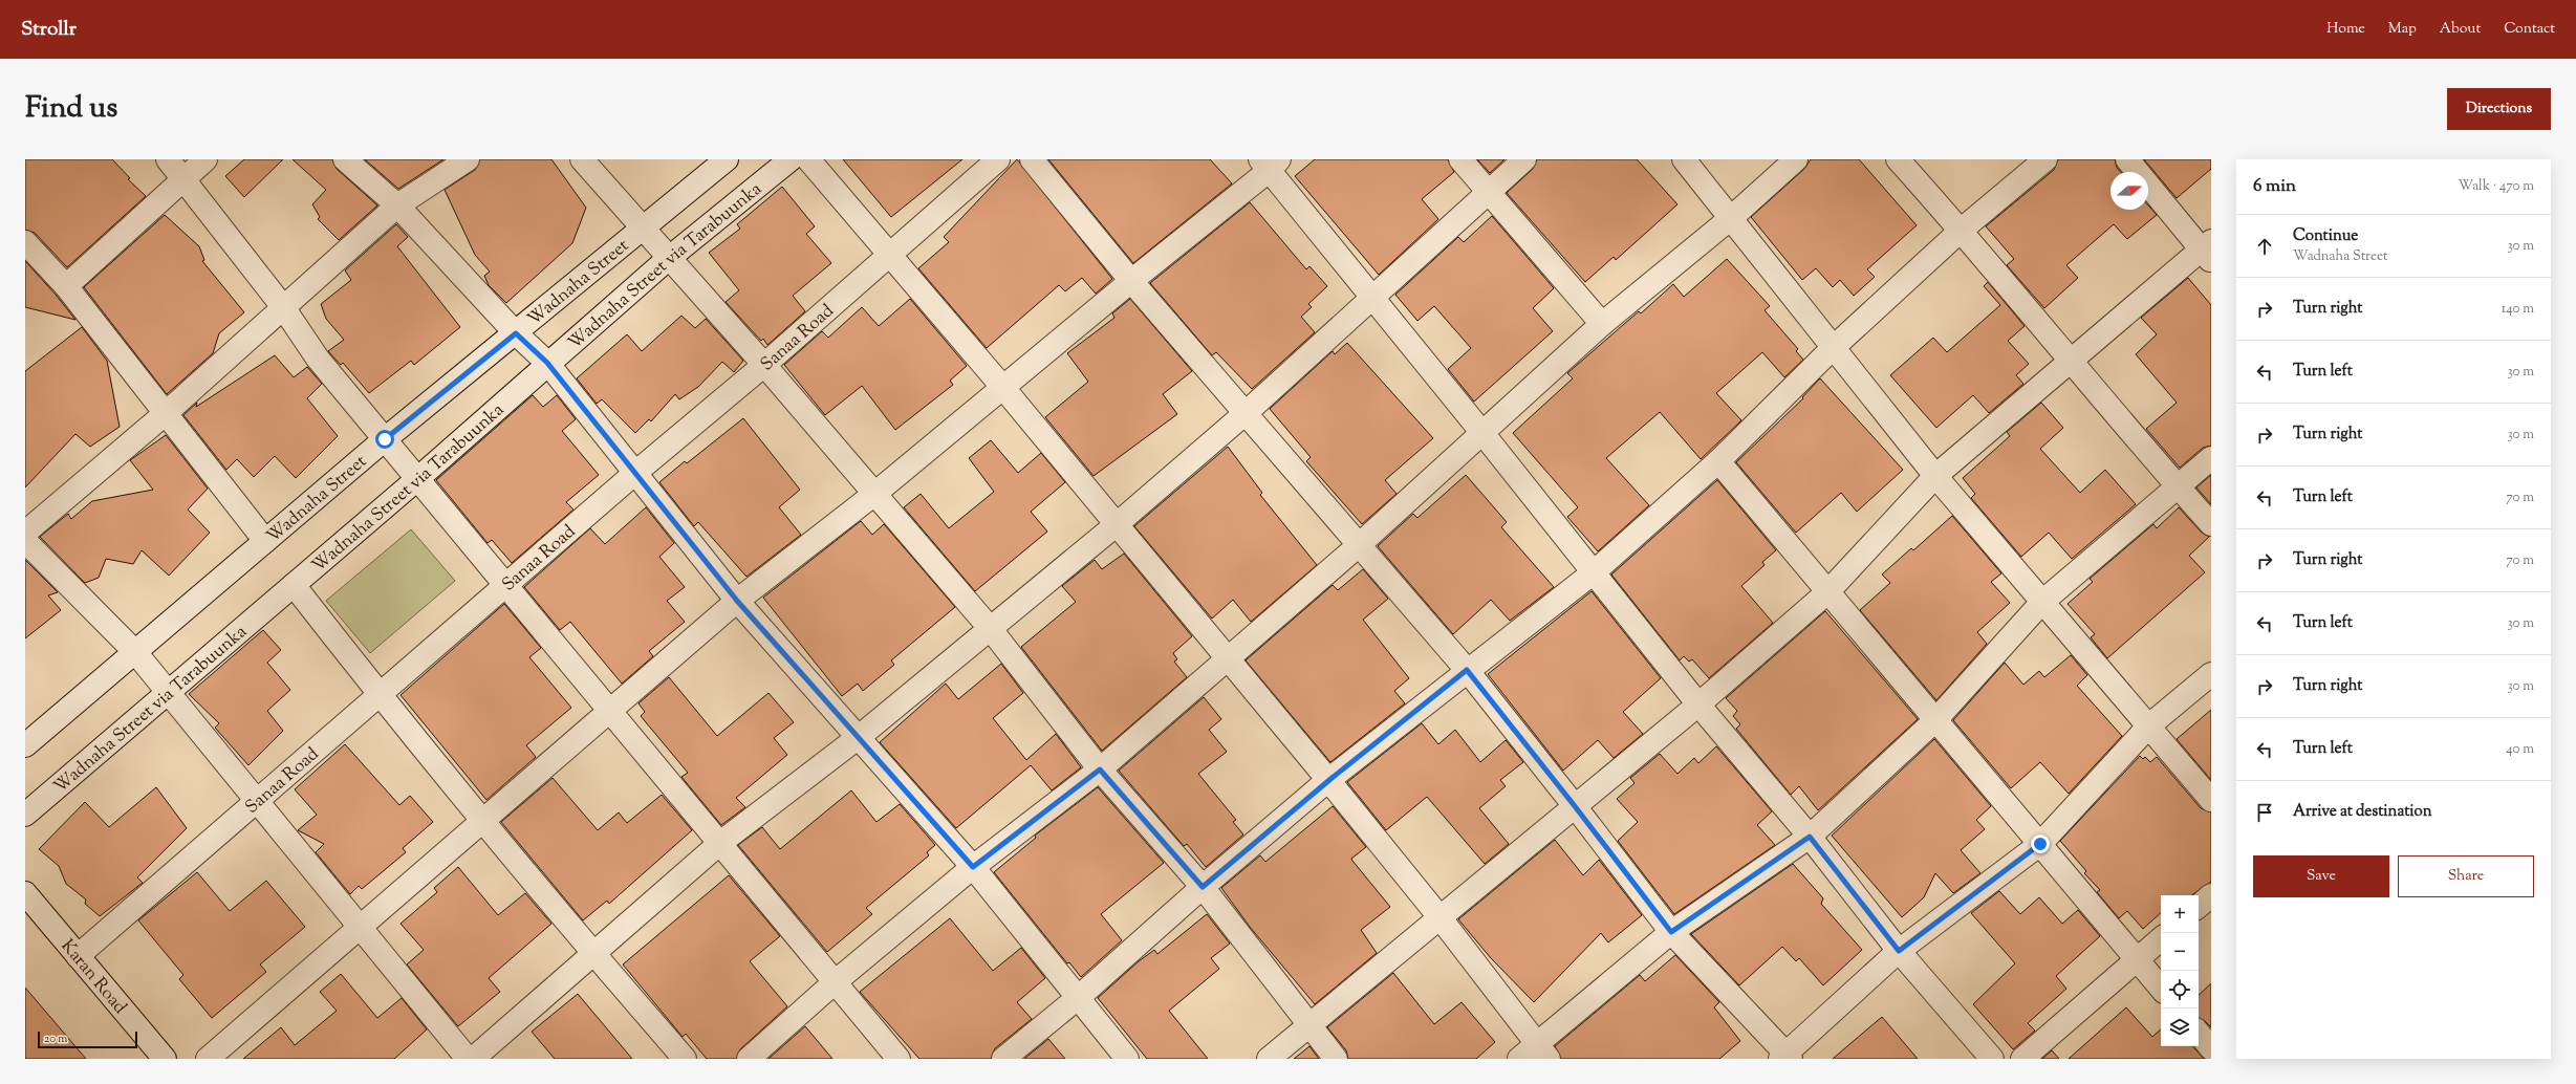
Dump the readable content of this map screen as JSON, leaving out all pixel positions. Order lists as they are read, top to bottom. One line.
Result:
{"streets":{"street":["Wadnaha Street via Tarabuunka","Wadnaha Street","Sanaa Road","Karan Road"]},"crossings":[["Sanaa Road","Karan Road"]],"scale_bar":"20 m","north":"right","page":{"header":"Strollr","nav":["Home","Map","About","Contact"],"title":"Find us","buttons":["Directions",["Save","Share"]],"heading":["6 min","Walk · 470 m"],"list":[["Continue","Wadnaha Street","30 m"],["Turn right","140 m"],["Turn left","30 m"],["Turn right","30 m"],["Turn left","70 m"],["Turn right","70 m"],["Turn left","30 m"],["Turn right","30 m"],["Turn left","40 m"],"Arrive at destination"],"map_buttons":["+","−"],"scale":"20 m"}}
